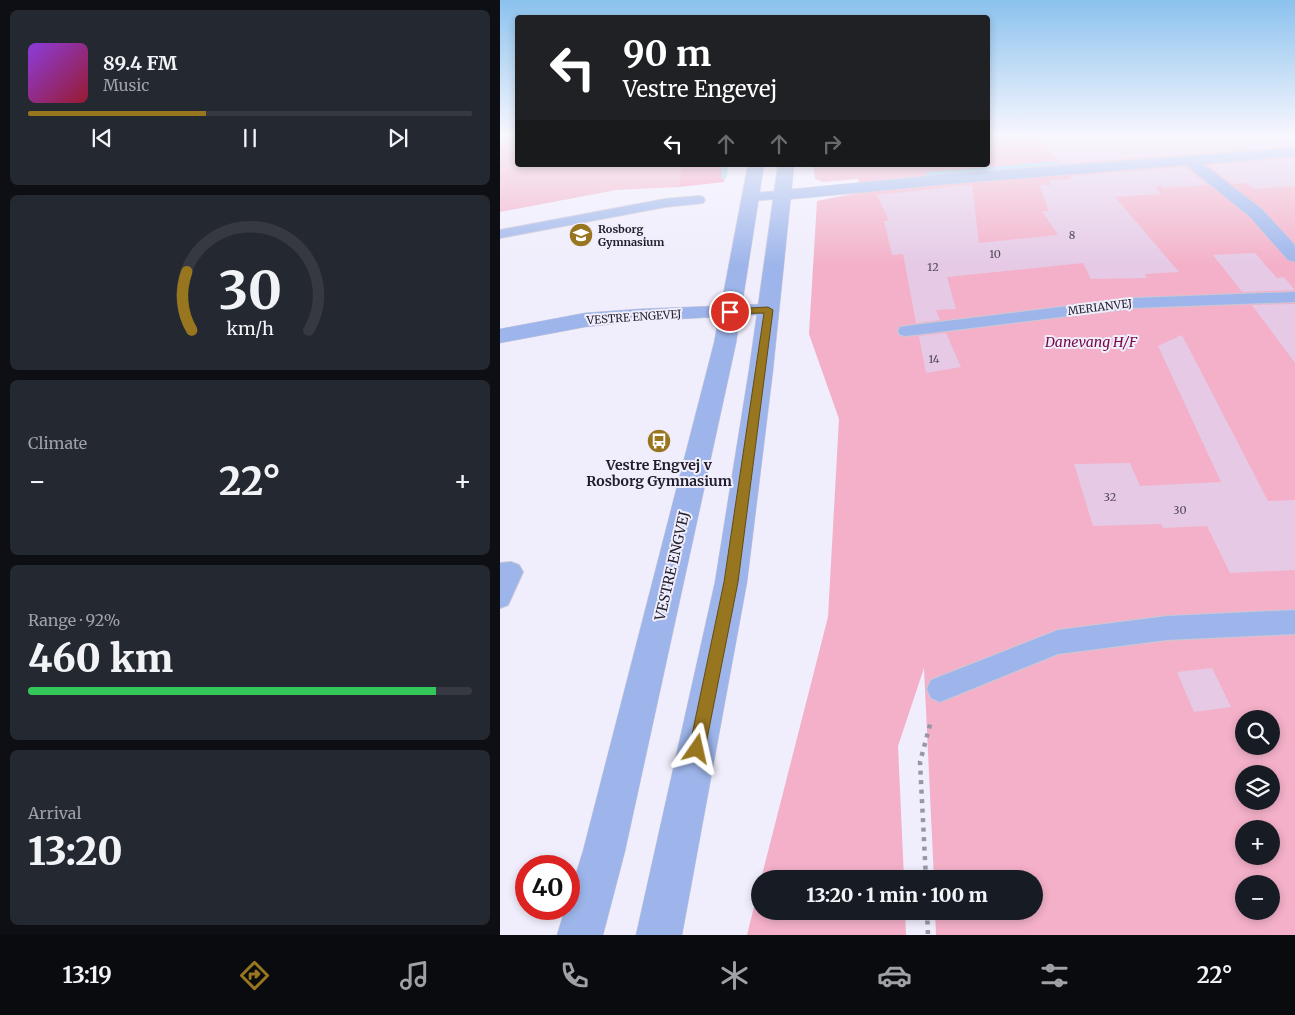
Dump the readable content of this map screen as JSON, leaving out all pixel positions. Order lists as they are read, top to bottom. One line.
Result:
{"streets":{"street":["VESTRE ENGEVEJ","VESTRE ENGVEJ"],"lane":["MERIANVEJ"]},"crossings":[["VESTRE ENGEVEJ","VESTRE ENGVEJ"]],"parks":["Danevang H/F"],"places":{"school or university":["Rosborg Gymnasium"],"bus stop":["Vestre Engvej v Rosborg Gymnasium"]},"house_numbers":["8","10","12","14","32","30"],"page":{"turn":["90 m","Vestre Engevej"],"song":["89.4 FM","Music"],"tile":["Climate",["Range · 92%","460 km"],["Arrival","13:20"]],"heat":["−","22°","+"],"map_buttons":["+","−"],"limit":"40","trip":"13:20 · 1 min · 100 m","tabs":["13:19","22°"],"gauge":["30","km/h"]}}
